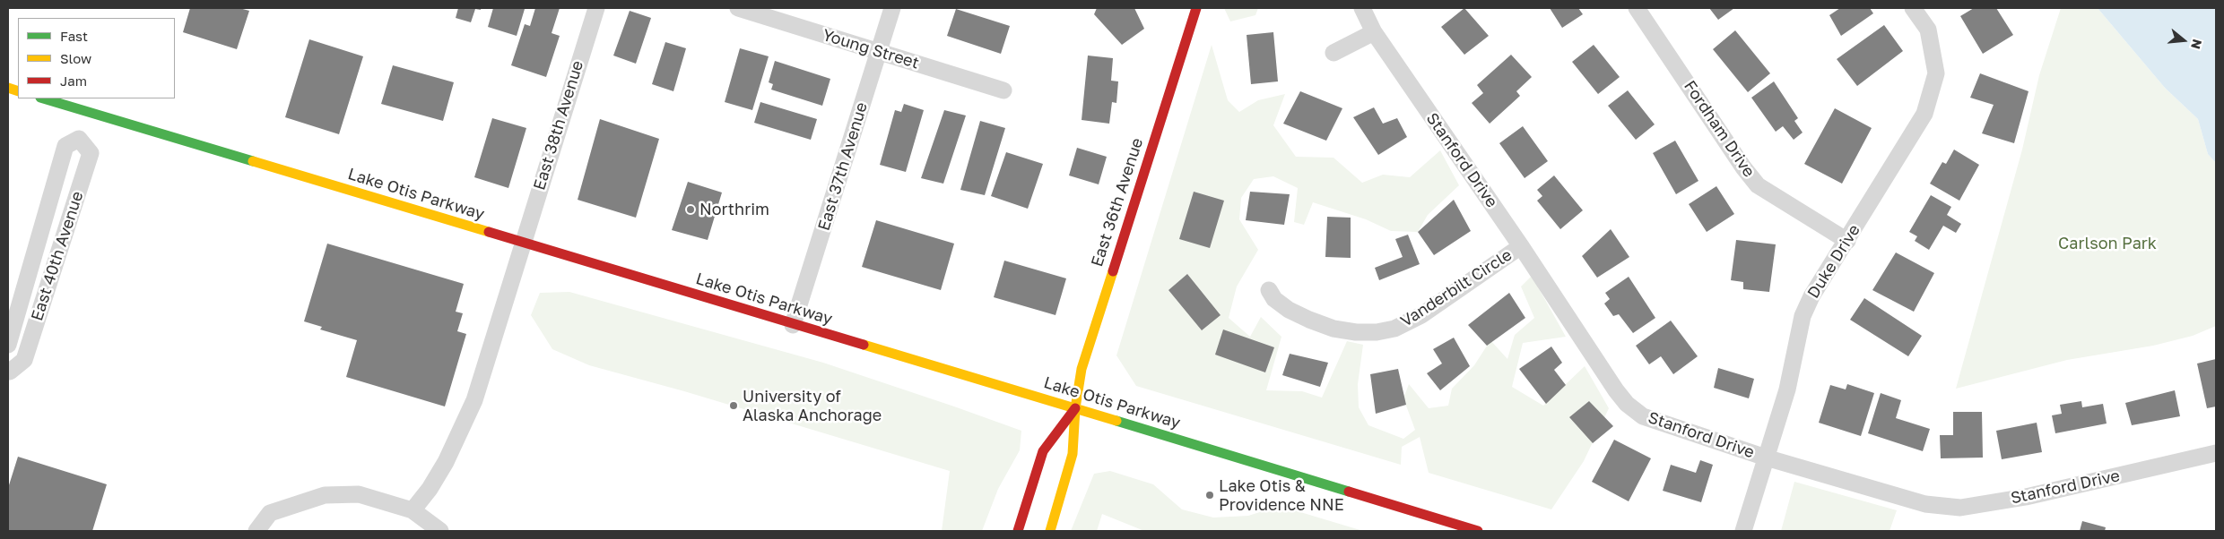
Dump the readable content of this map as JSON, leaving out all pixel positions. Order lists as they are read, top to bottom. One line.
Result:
{"streets":{"main road":["Lake Otis Parkway","East 36th Avenue"],"street":["Young Street","East 38th Avenue","Fordham Drive","Stanford Drive","East 37th Avenue","East 40th Avenue","Duke Drive","Vanderbilt Circle"]},"crossings":[["Young Street","East 37th Avenue"],["East 38th Avenue","Lake Otis Parkway"],["Fordham Drive","Duke Drive"],["Stanford Drive","Duke Drive"],["Stanford Drive","Vanderbilt Circle"],["East 37th Avenue","Lake Otis Parkway"],["Lake Otis Parkway","East 36th Avenue"]],"parks":["Carlson Park"],"places":["Northrim","University of Alaska Anchorage","Lake Otis & Providence NNE"],"legend":["Fast","Slow","Jam"],"north":"right"}
